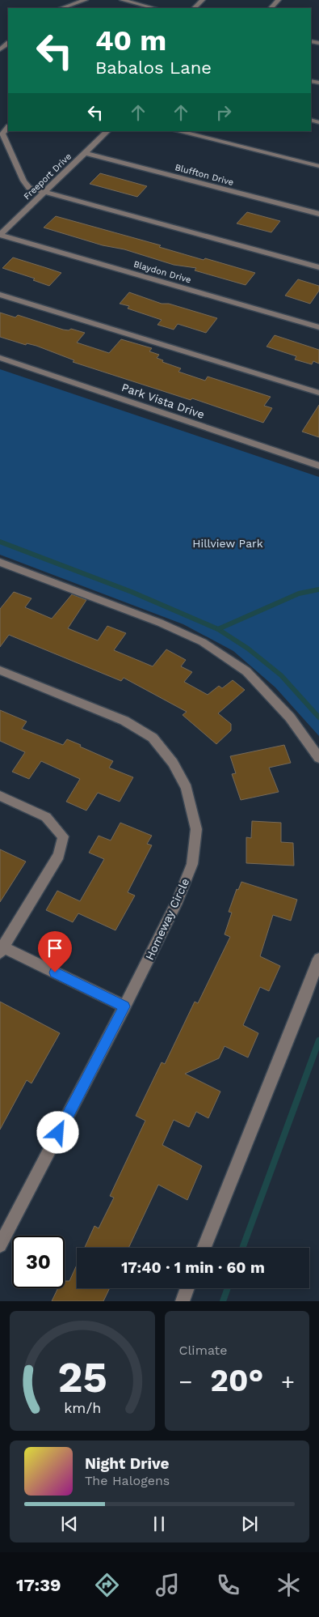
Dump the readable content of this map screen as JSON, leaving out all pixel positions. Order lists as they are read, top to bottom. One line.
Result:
{"streets":{"street":["Bluffton Drive","Freeport Drive","Blaydon Drive","Park Vista Drive","Homeway Circle"]},"crossings":[["Bluffton Drive","Freeport Drive"],["Freeport Drive","Blaydon Drive"]],"parks":["Hillview Park"],"page":{"turn":["40 m","Babalos Lane"],"limit":"30","trip":"17:40 · 1 min · 60 m","tile":"Climate","heat":["−","20°","+"],"song":["Night Drive","The Halogens"],"tabs":"17:39","gauge":["25","km/h"]}}
